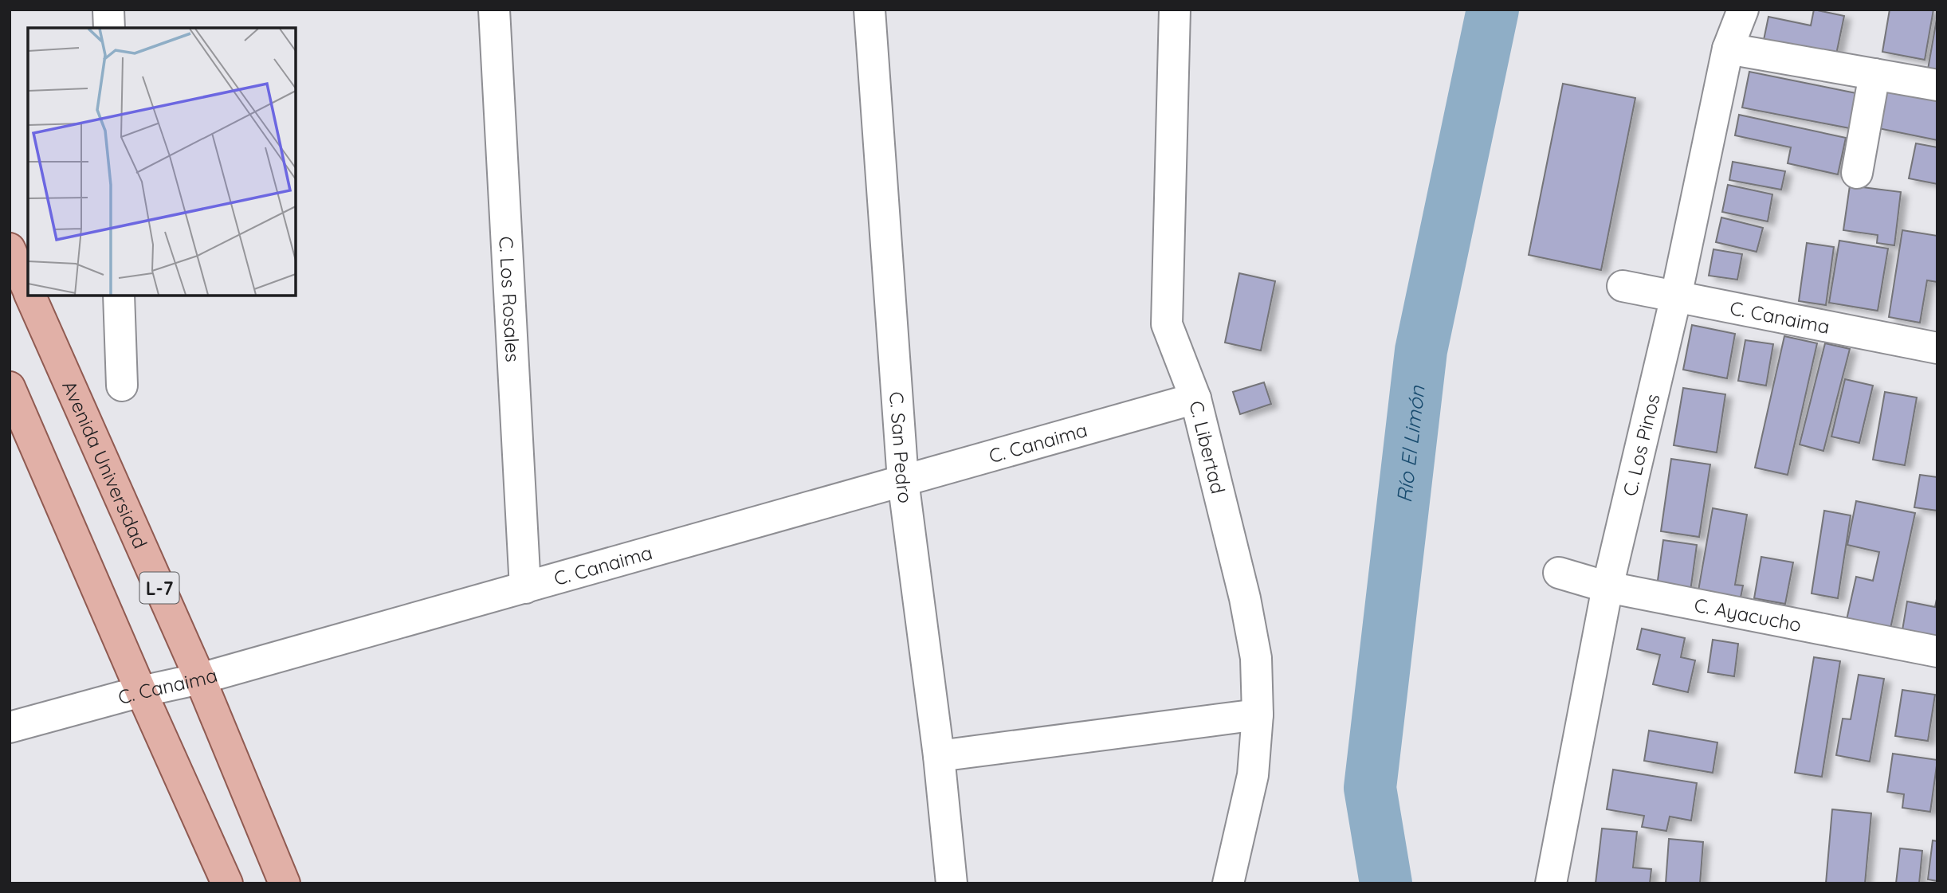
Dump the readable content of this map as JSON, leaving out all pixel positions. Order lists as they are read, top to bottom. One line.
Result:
{"streets":{"main road":["Avenida Universidad","L-7"],"street":["C. Los Rosales","C. Canaima","C. Los Pinos","C. San Pedro","C. Libertad","C. Ayacucho"]},"crossings":[["C. Los Rosales","C. Canaima"],["C. Canaima","C. Los Pinos"],["C. Canaima","C. San Pedro"],["C. Canaima","C. Libertad"],["C. Canaima","Avenida Universidad"],["C. Los Pinos","C. Ayacucho"]],"water":["Río El Limón"]}
